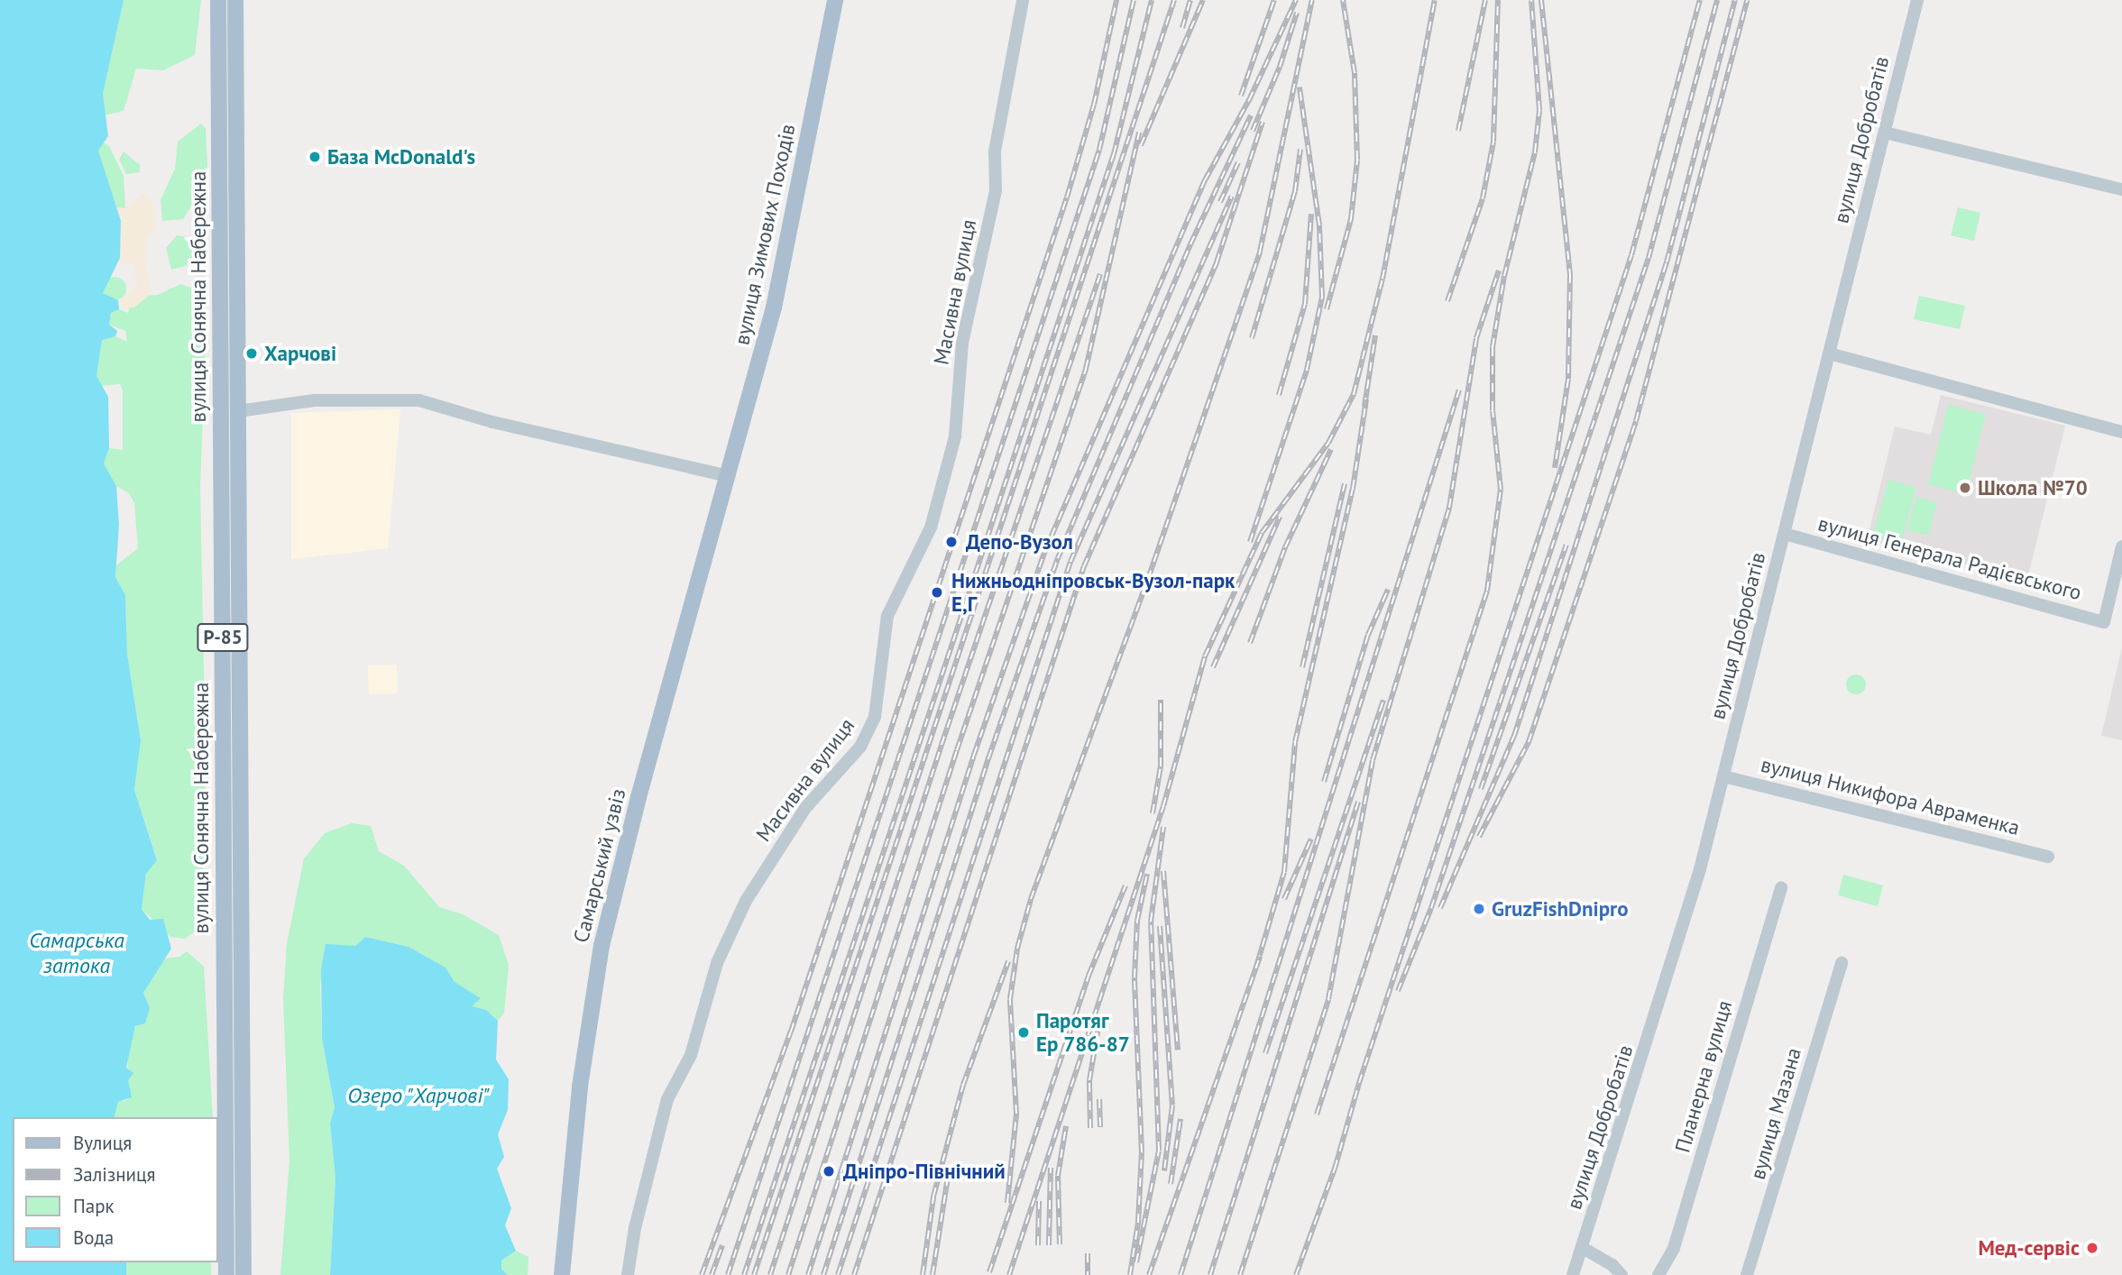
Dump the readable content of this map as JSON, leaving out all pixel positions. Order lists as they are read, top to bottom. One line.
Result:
{"streets":{"main road":["вулиця Зимових Походів","вулиця Сонячна Набережна","Р-85","Самарський узвіз"],"street":["вулиця Добробатів","Масивна вулиця","вулиця Генерала Радієвського","вулиця Никифора Авраменка","Планерна вулиця","вулиця Мазана"]},"crossings":[["вулиця Добробатів","вулиця Генерала Радієвського"],["вулиця Добробатів","вулиця Никифора Авраменка"],["вулиця Зимових Походів","Самарський узвіз"]],"water":["Самарська затока","Озеро \"Харчові\""],"places":["База McDonald's","Харчові","Школа №70","Депо-Вузол","Нижньодніпровськ-Вузол-парк Е,Г","GruzFishDnipro","Паротяг Ер 786-87","Дніпро-Північний","Мед-сервіс"],"legend":["Вулиця","Залізниця","Парк","Вода"]}
